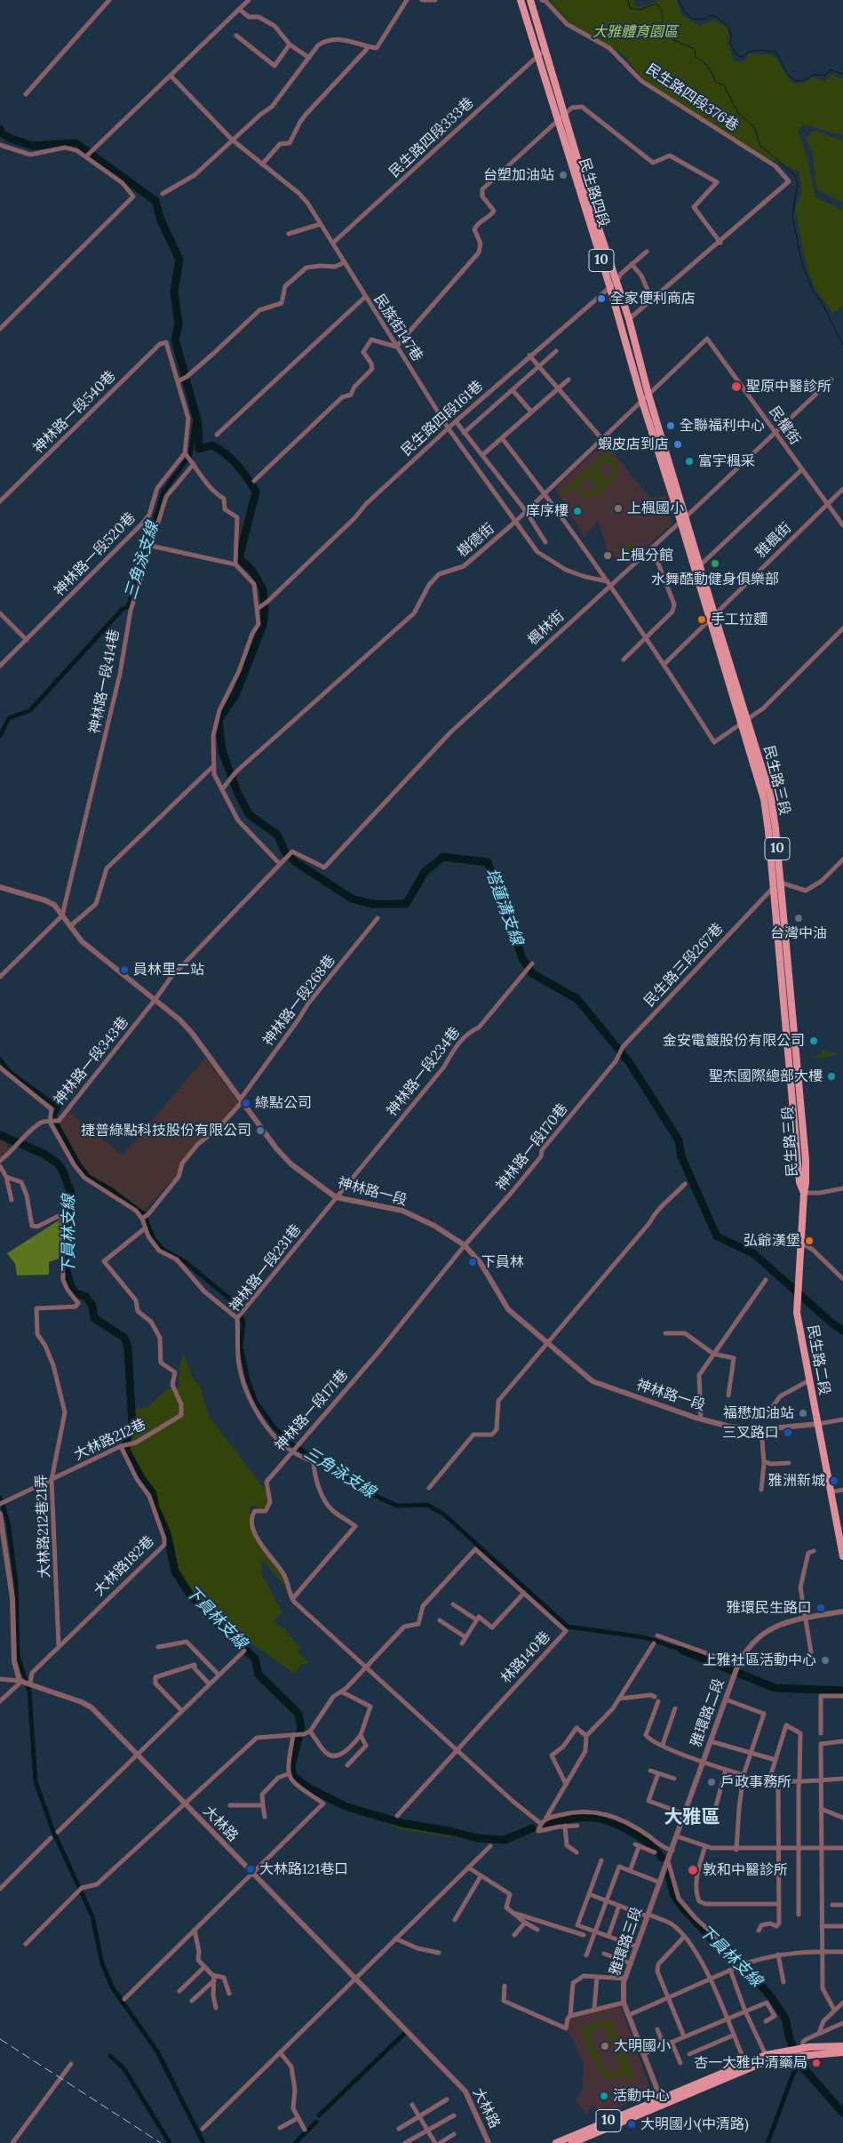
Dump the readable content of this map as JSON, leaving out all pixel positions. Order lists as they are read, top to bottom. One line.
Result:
{"streets":{"main road":["民生路四段","10","民生路三段","民生路二段"],"street":["民生路四段376巷","民生路四段333巷","民族街147巷","神林路一段540巷","民生路四段161巷","民權街","樹德街","雅楓街","神林路一段520巷","楓林街","神林路一段414巷","民生路三段267巷","神林路一段268巷","神林路一段343巷","神林路一段234巷","神林路一段170巷","神林路一段","神林路一段231巷","神林路一段171巷","大林路212巷","大林路212巷21弄","大林路182巷","林路140巷","雅環路二段","大林路","雅環路三段"]},"crossings":[["民生路四段333巷","民生路四段"],["民生路四段333巷","民族街147巷"],["民生路四段","民生路四段161巷"],["民生路四段","樹德街"],["民生路四段","楓林街"],["民生路四段","民生路三段"],["10","神林路一段"],["10","民生路二段"],["10","雅環路三段"],["民族街147巷","民生路四段161巷"],["民族街147巷","樹德街"],["民族街147巷","楓林街"],["民權街","樹德街"],["民權街","雅楓街"],["民權街","楓林街"],["雅楓街","民生路三段"],["楓林街","民生路三段"],["楓林街","神林路一段343巷"],["神林路一段414巷","神林路一段"],["民生路三段","民生路三段267巷"],["民生路三段","民生路二段"],["民生路三段267巷","神林路一段170巷"],["神林路一段268巷","神林路一段"],["神林路一段343巷","神林路一段"],["神林路一段234巷","神林路一段"],["神林路一段234巷","神林路一段231巷"],["神林路一段170巷","神林路一段"],["神林路一段170巷","神林路一段171巷"],["神林路一段","神林路一段231巷"],["神林路一段","民生路二段"],["神林路一段","神林路一段171巷"],["神林路一段231巷","神林路一段171巷"],["大林路212巷","大林路212巷21弄"],["大林路212巷","大林路182巷"],["大林路212巷21弄","大林路182巷"],["大林路182巷","大林路"],["雅環路二段","雅環路三段"]],"districts":["大雅區"],"water":["三角泳支線","塔蓮溝支線","下員林支線"],"parks":["大雅體育園區"],"places":["台塑加油站","全家便利商店","聖原中醫診所","全聯福利中心","蝦皮店到店","富宇楓采","上楓國小","庠序樓","上楓分館","水舞酷動健身俱樂部","手工拉麵","台灣中油","員林里二站","金安電鍍股份有限公司","聖杰國際總部大樓","綠點公司","捷普綠點科技股份有限公司","弘爺漢堡","下員林","福懋加油站","三叉路口","雅洲新城","雅環民生路口","上雅社區活動中心","戶政事務所","大林路121巷口","敦和中醫診所","大明國小","杏一大雅中清藥局","活動中心","大明國小(中清路)"]}
